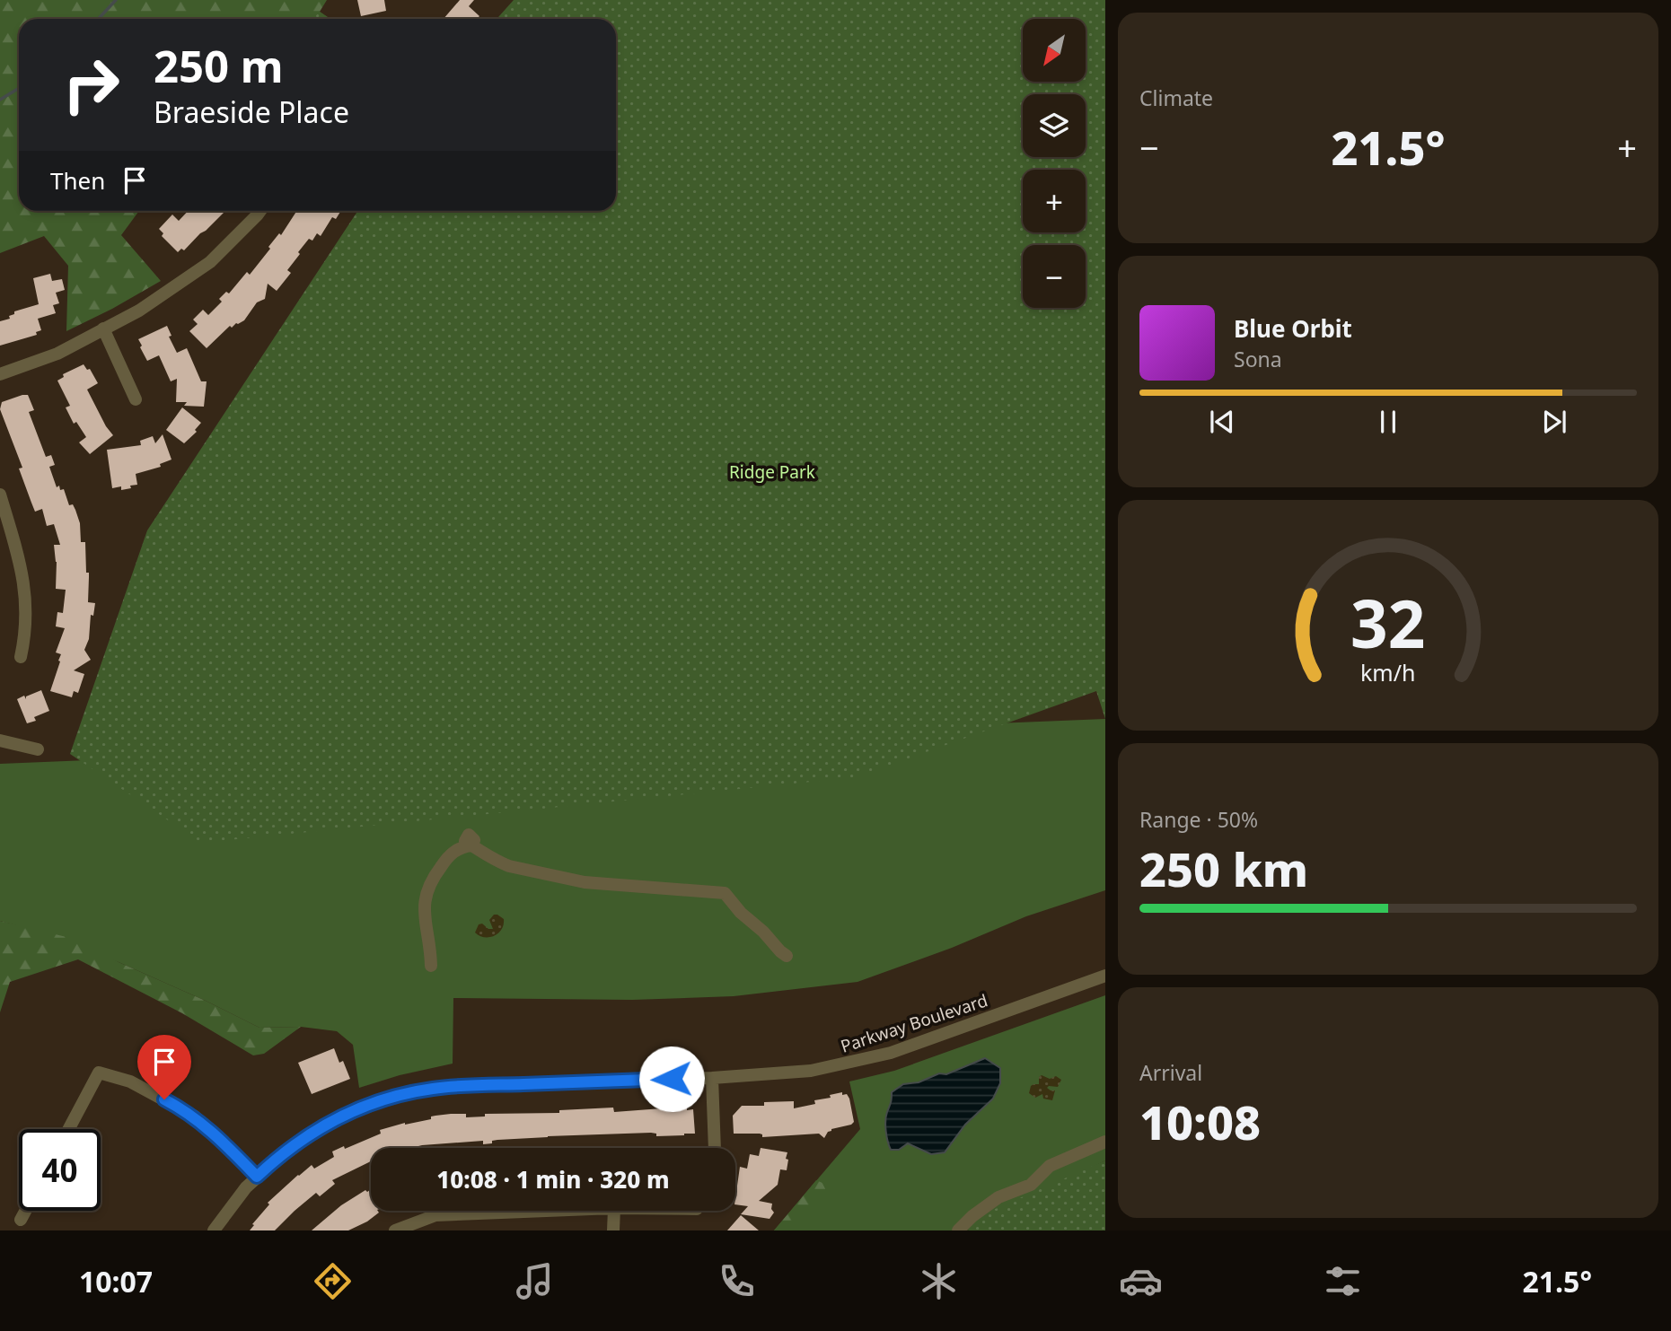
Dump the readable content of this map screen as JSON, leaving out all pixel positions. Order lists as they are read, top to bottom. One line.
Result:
{"streets":{"street":["Parkway Boulevard"]},"parks":["Ridge Park"],"north":"bottom left","page":{"tile":["Climate",["Range · 50%","250 km"],["Arrival","10:08"]],"map_buttons":["+","−"],"turn":["250 m","Braeside Place"],"heat":["−","21.5°","+"],"then":"Then","song":["Blue Orbit","Sona"],"limit":"40","trip":"10:08 · 1 min · 320 m","tabs":["10:07","21.5°"],"gauge":["32","km/h"]}}
